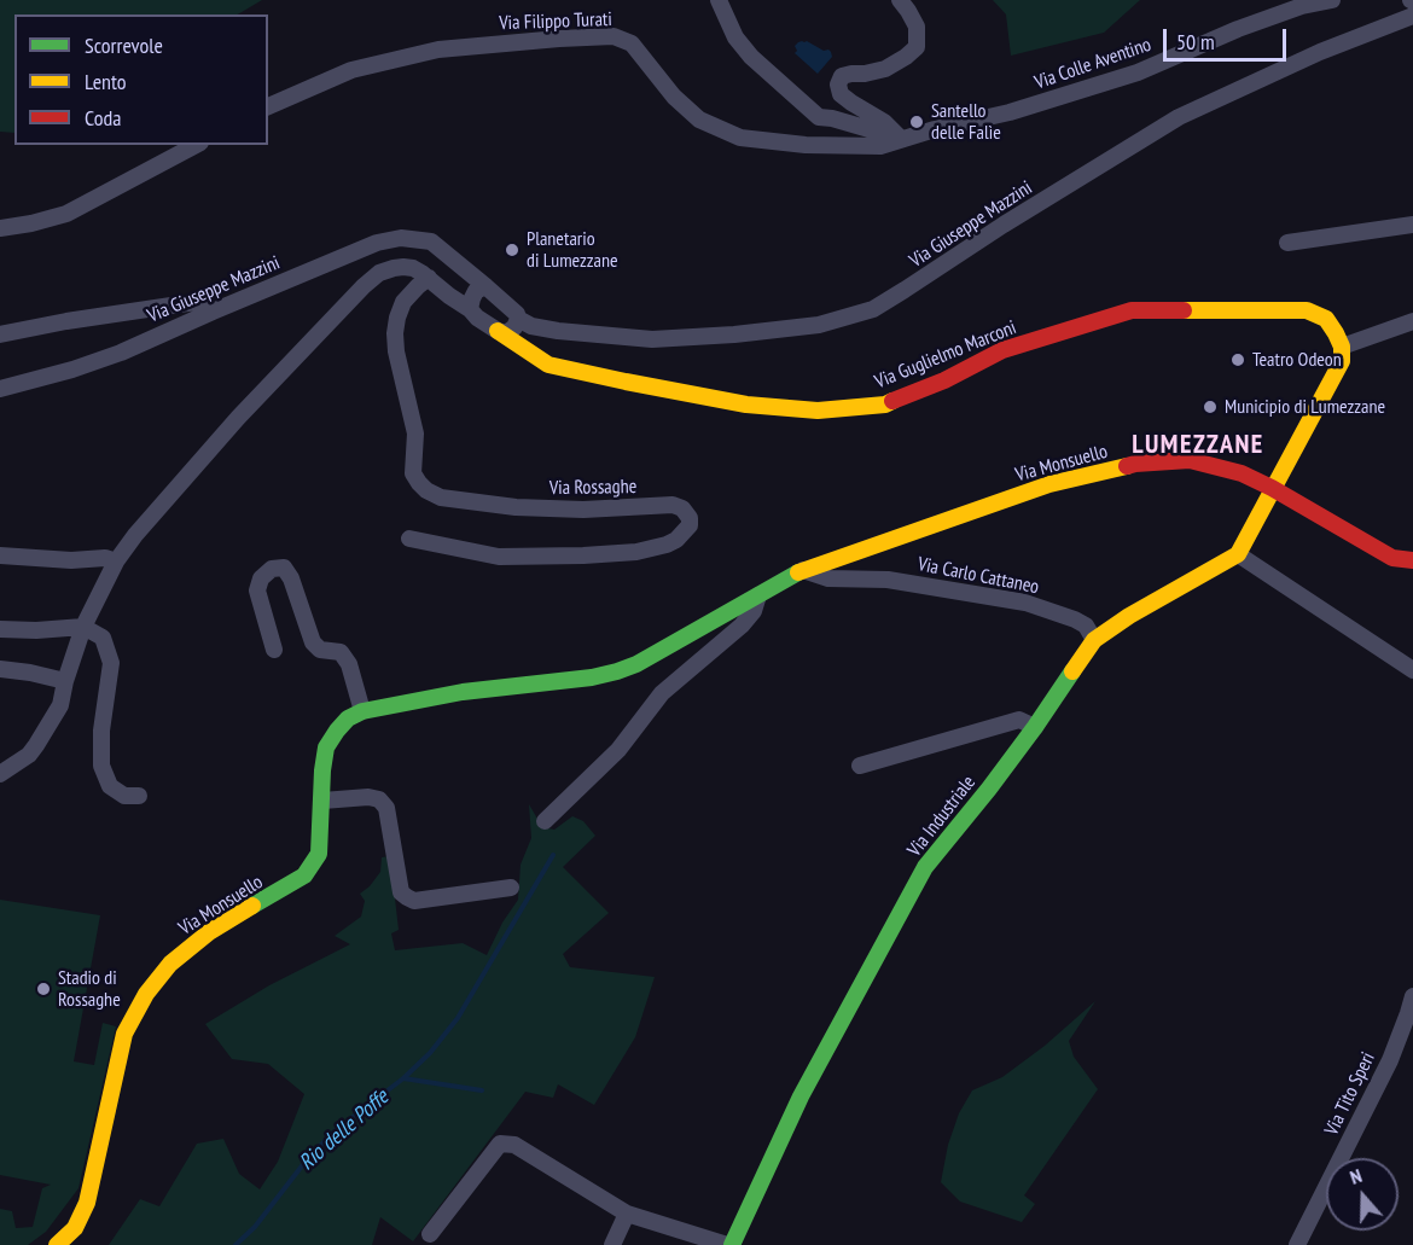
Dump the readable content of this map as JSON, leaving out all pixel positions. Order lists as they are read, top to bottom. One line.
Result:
{"streets":{"street":["Via Filippo Turati","Via Colle Aventino","Via Giuseppe Mazzini","Via Guglielmo Marconi","Via Monsuello","Via Rossaghe","Via Carlo Cattaneo","Via Industriale","Via Tito Speri"]},"crossings":[["Via Filippo Turati","Via Colle Aventino"],["Via Giuseppe Mazzini","Via Guglielmo Marconi"],["Via Monsuello","Via Carlo Cattaneo"],["Via Carlo Cattaneo","Via Industriale"]],"districts":["LUMEZZANE"],"water":["Rio delle Poffe"],"places":["Santello delle Falìe","Planetario di Lumezzane","Teatro Odeon","Municipio di Lumezzane","Stadio di Rossaghe"],"legend":["Scorrevole","Lento","Coda"],"scale_bar":"50 m","north":"top"}
